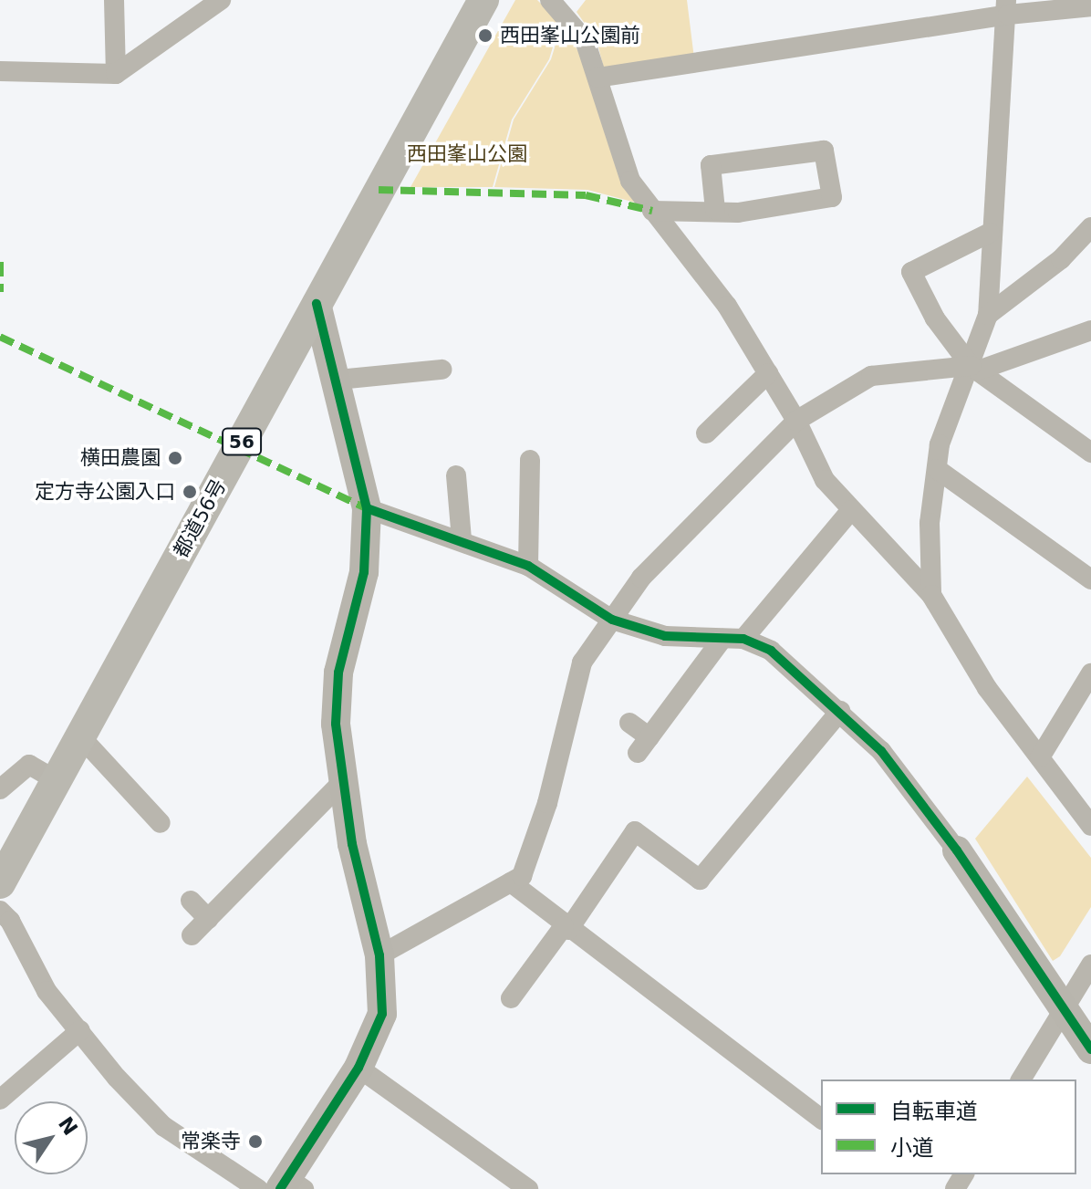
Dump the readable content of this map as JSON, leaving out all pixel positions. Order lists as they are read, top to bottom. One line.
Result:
{"streets":{"main road":["56","都道56号"]},"parks":["西田峯山公園"],"places":["西田峯山公園前","横田農園","定方寺公園入口","常楽寺"],"legend":["自転車道","小道"],"north":"top right"}
